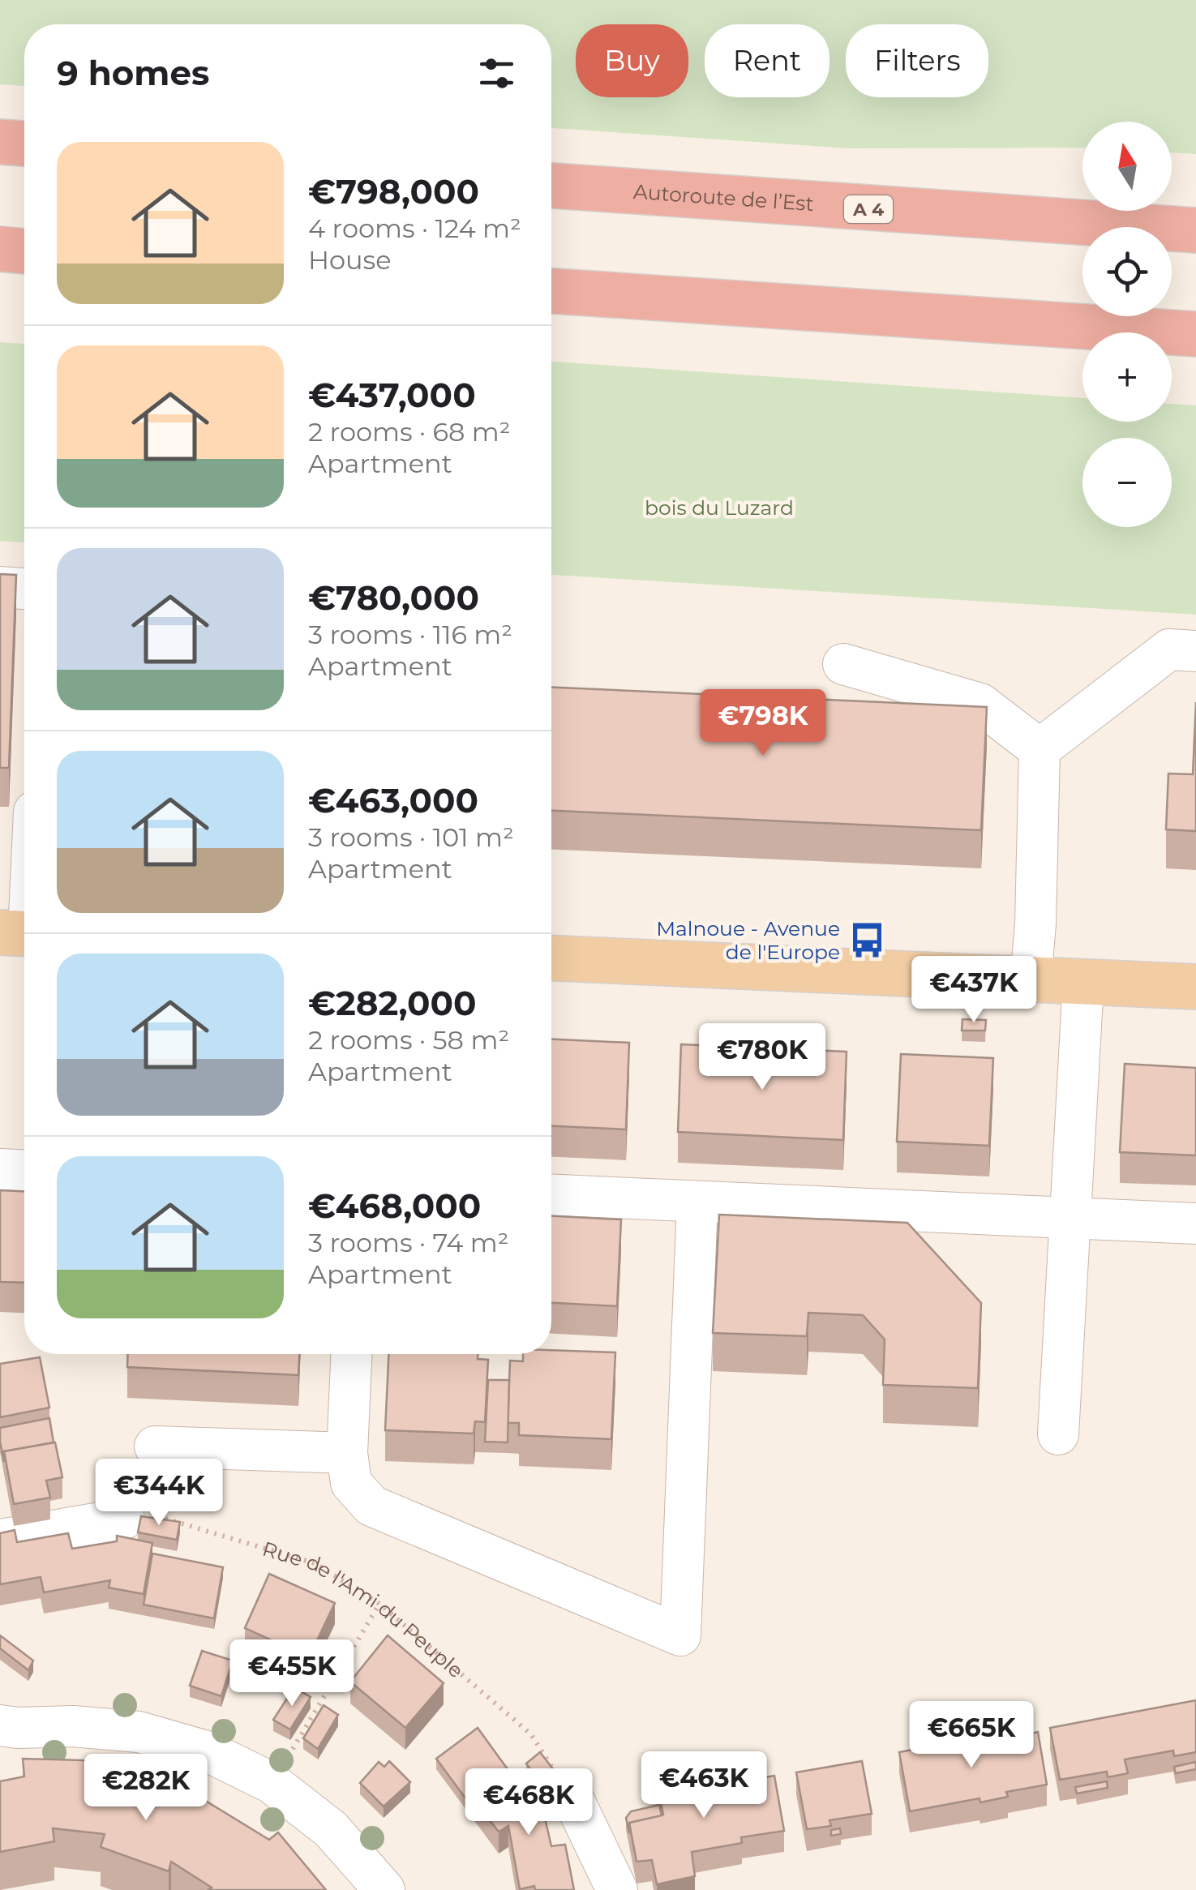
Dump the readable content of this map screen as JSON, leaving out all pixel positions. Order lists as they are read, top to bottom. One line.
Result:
{"streets":{"highway":["Autoroute de l’Est","A 4"],"path":["Rue de l'Ami du Peuple"]},"parks":["bois du Luzard"],"places":{"bus stop":["Malnoue - Avenue de l'Europe"]},"north":"top","page":{"chip":["Buy","Rent","Filters"],"heading":"9 homes","map_buttons":["+","−"],"list":[{"name":"€798,000","note":"4 rooms · 124 m² · House"},{"name":"€437,000","note":"2 rooms · 68 m² · Apartment"},{"name":"€780,000","note":"3 rooms · 116 m² · Apartment"},{"name":"€463,000","note":"3 rooms · 101 m² · Apartment"},{"name":"€282,000","note":"2 rooms · 58 m² · Apartment"},{"name":"€468,000","note":"3 rooms · 74 m² · Apartment"}],"price":["€798K","€437K","€780K","€344K","€455K","€665K","€463K","€282K","€468K"]}}
